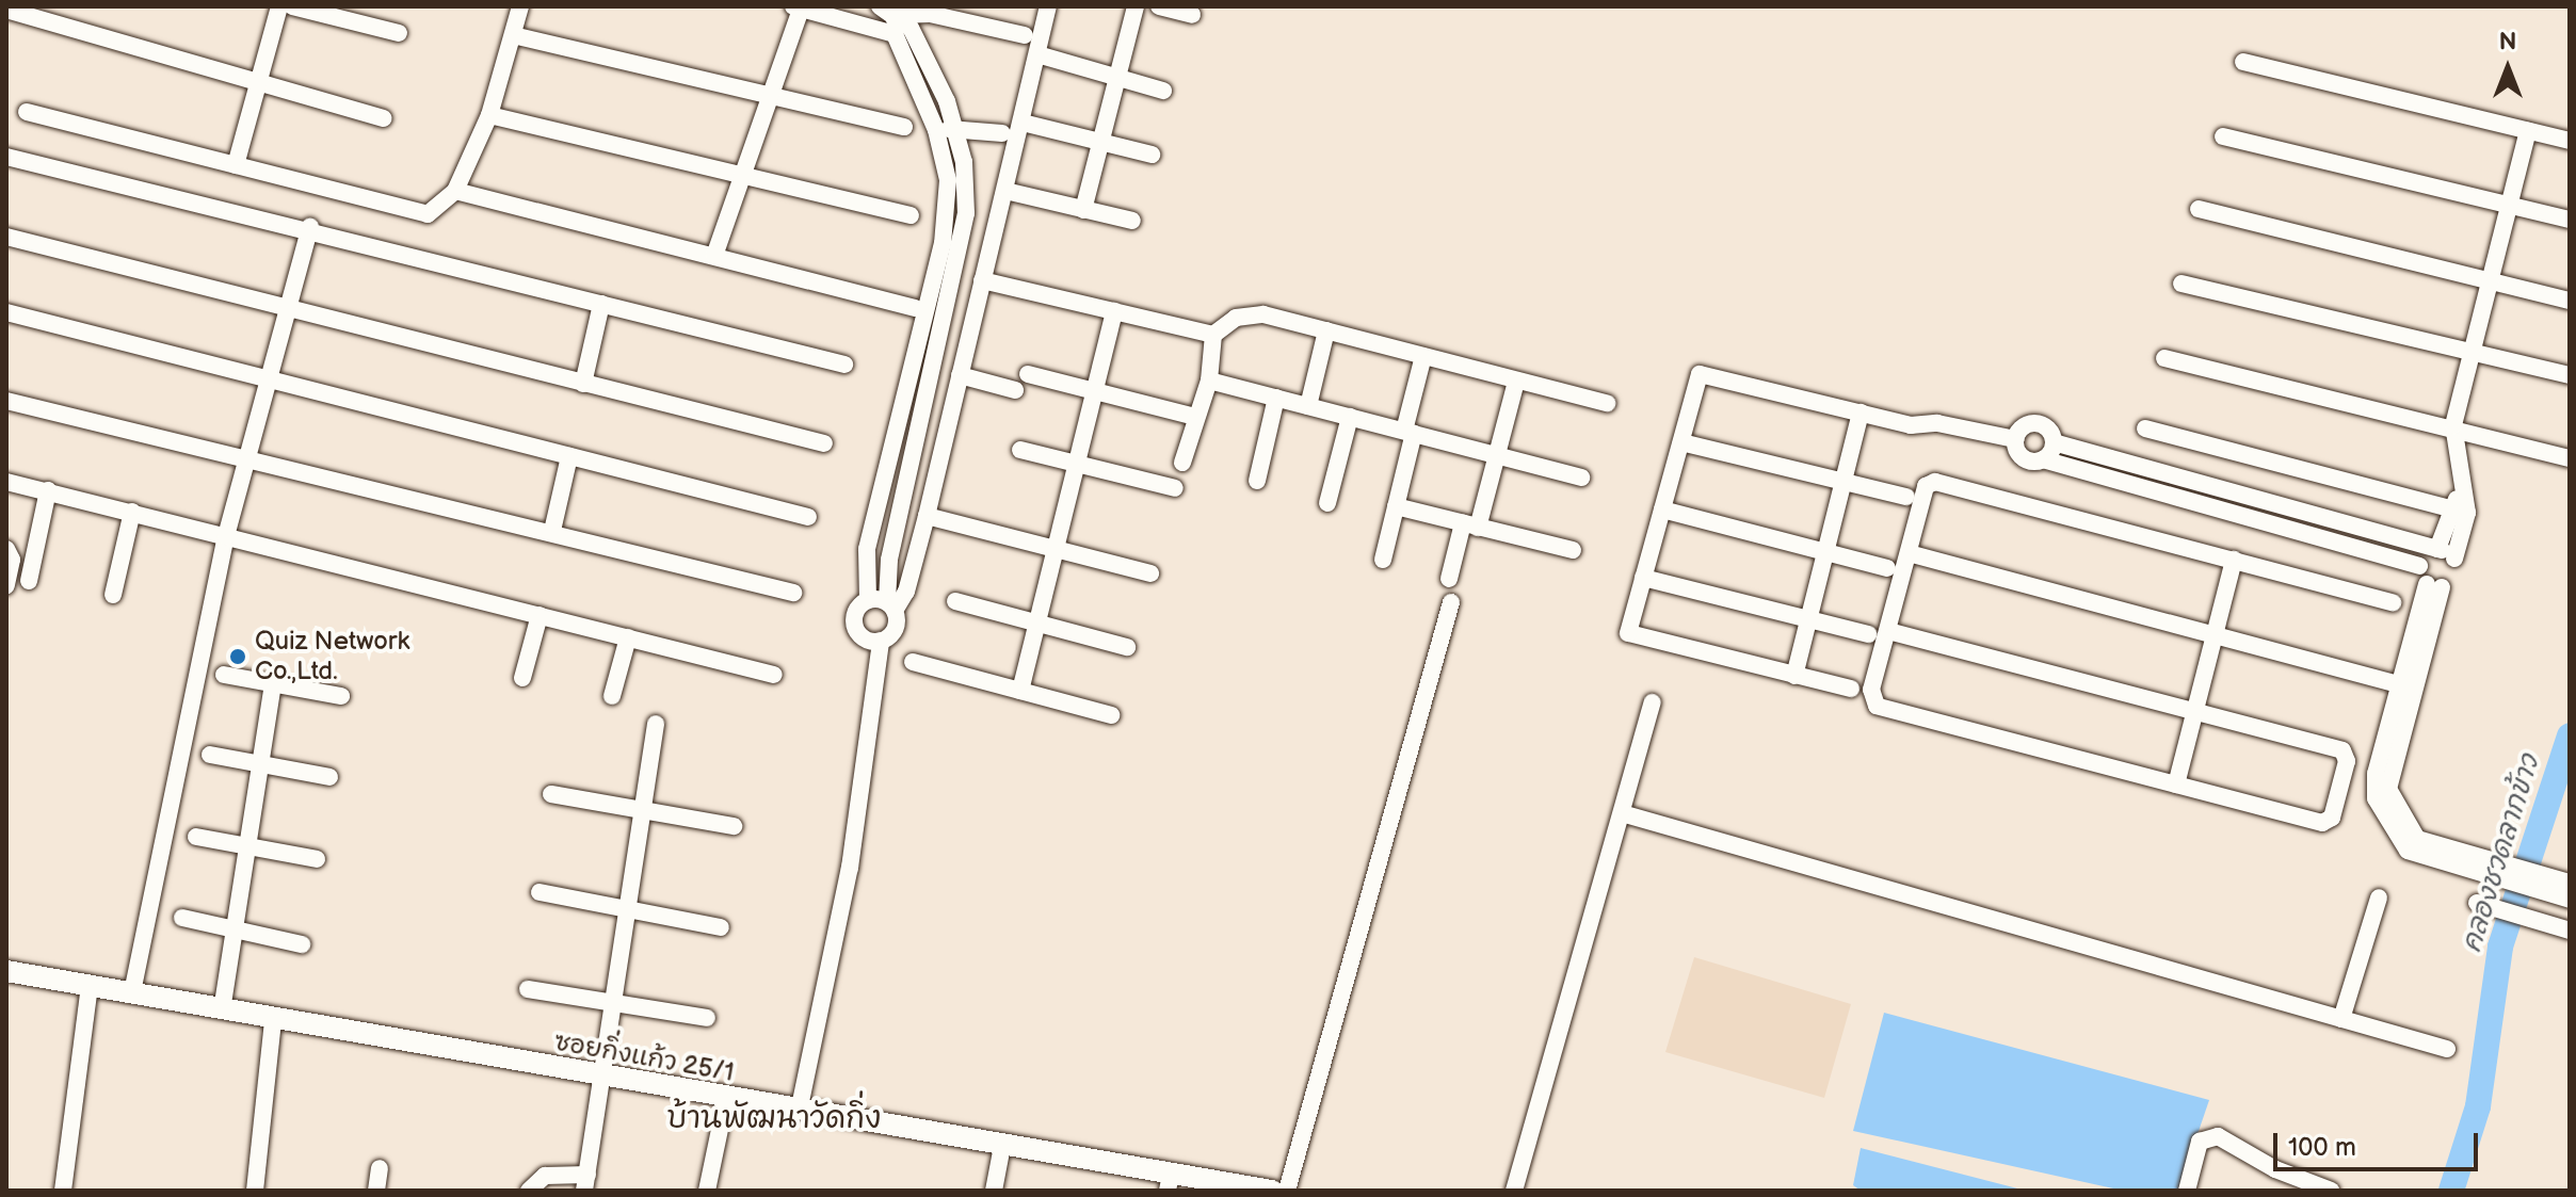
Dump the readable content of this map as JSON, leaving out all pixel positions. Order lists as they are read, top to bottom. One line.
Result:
{"streets":{"street":["ซอยกิ่งแก้ว 25/1"]},"districts":["บ้านพัฒนาวัดกิ่ง"],"water":["คลองชวดลากข้าว"],"places":["Quiz Network Co.,Ltd."],"scale_bar":"100 m","north":"top"}
